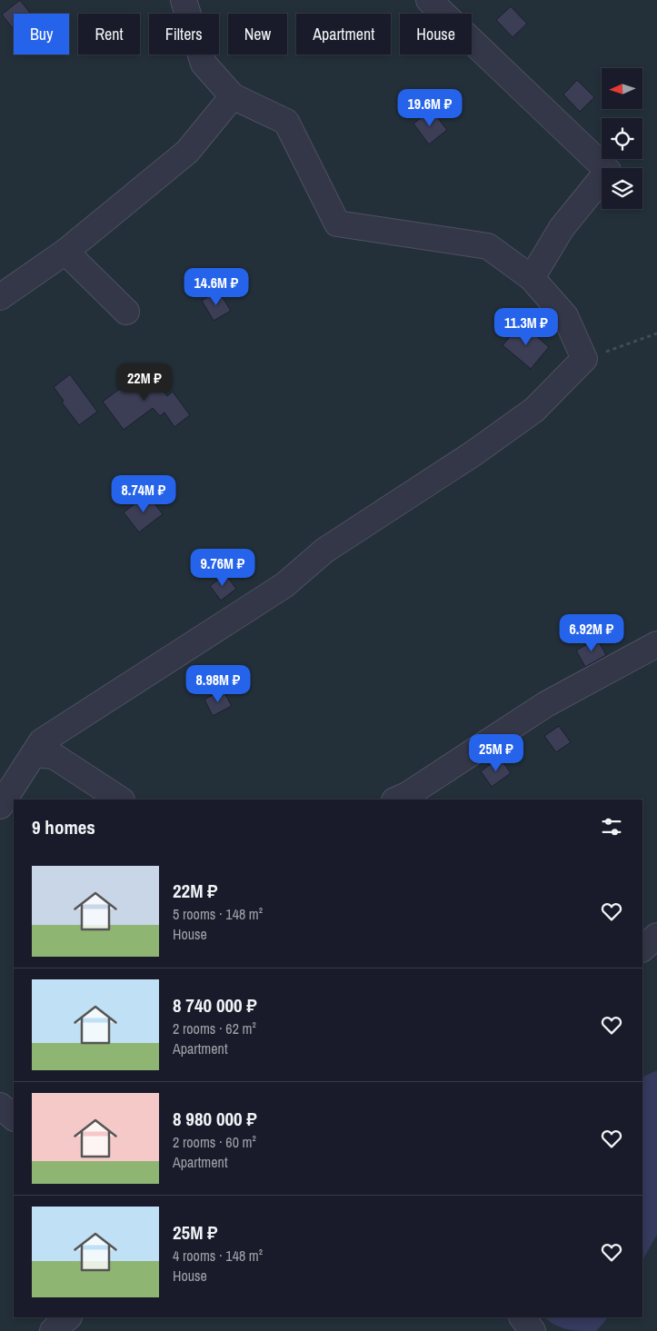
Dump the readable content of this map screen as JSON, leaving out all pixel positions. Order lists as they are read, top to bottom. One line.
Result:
{"north":"left","page":{"chip":["Buy","Rent","Filters","New","Apartment","House"],"price":["19.6M ₽","14.6M ₽","11.3M ₽","22M ₽","8.74M ₽","9.76M ₽","6.92M ₽","8.98M ₽","25M ₽"],"heading":"9 homes","list":[{"name":"22M ₽","note":"5 rooms · 148 m² · House"},{"name":"8 740 000 ₽","note":"2 rooms · 62 m² · Apartment"},{"name":"8 980 000 ₽","note":"2 rooms · 60 m² · Apartment"},{"name":"25M ₽","note":"4 rooms · 148 m² · House"}]}}
